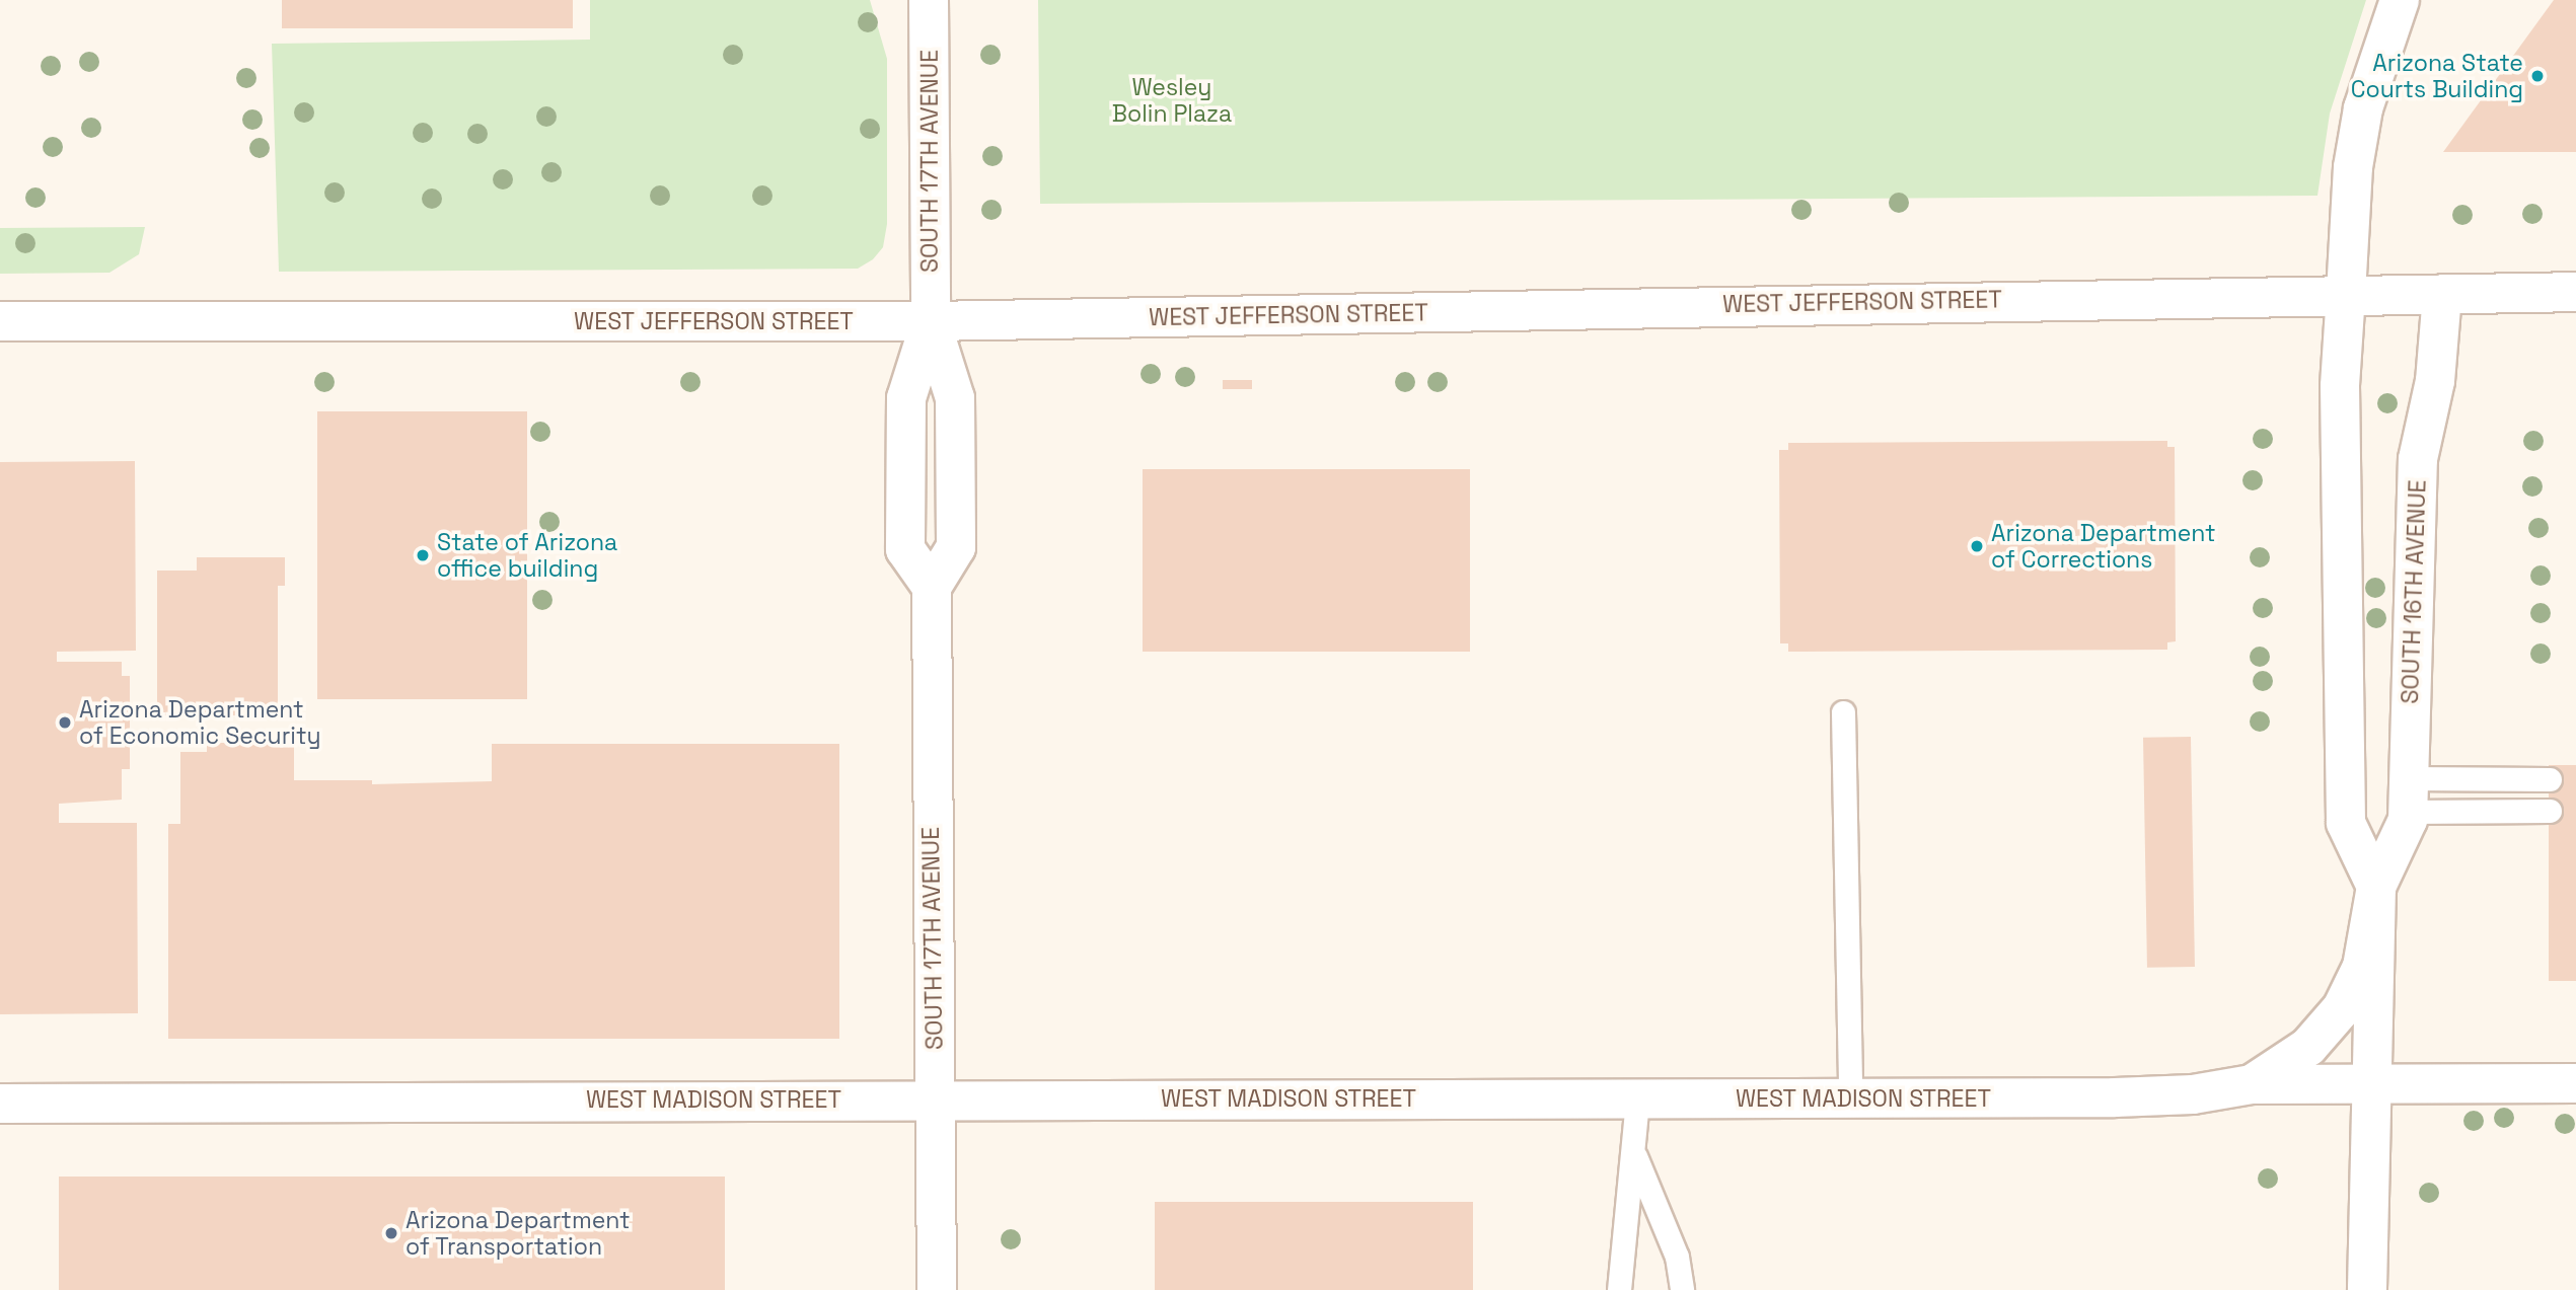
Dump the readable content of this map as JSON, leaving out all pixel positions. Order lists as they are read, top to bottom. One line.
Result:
{"streets":{"main road":["SOUTH 17TH AVENUE","WEST JEFFERSON STREET","SOUTH 16TH AVENUE","WEST MADISON STREET"]},"crossings":[["SOUTH 17TH AVENUE","WEST JEFFERSON STREET"],["SOUTH 17TH AVENUE","WEST MADISON STREET"],["WEST JEFFERSON STREET","SOUTH 16TH AVENUE"],["SOUTH 16TH AVENUE","WEST MADISON STREET"]],"parks":["Wesley Bolin Plaza"],"places":["Arizona State Courts Building","Arizona Department of Corrections","State of Arizona office building","Arizona Department of Economic Security","Arizona Department of Transportation"]}
